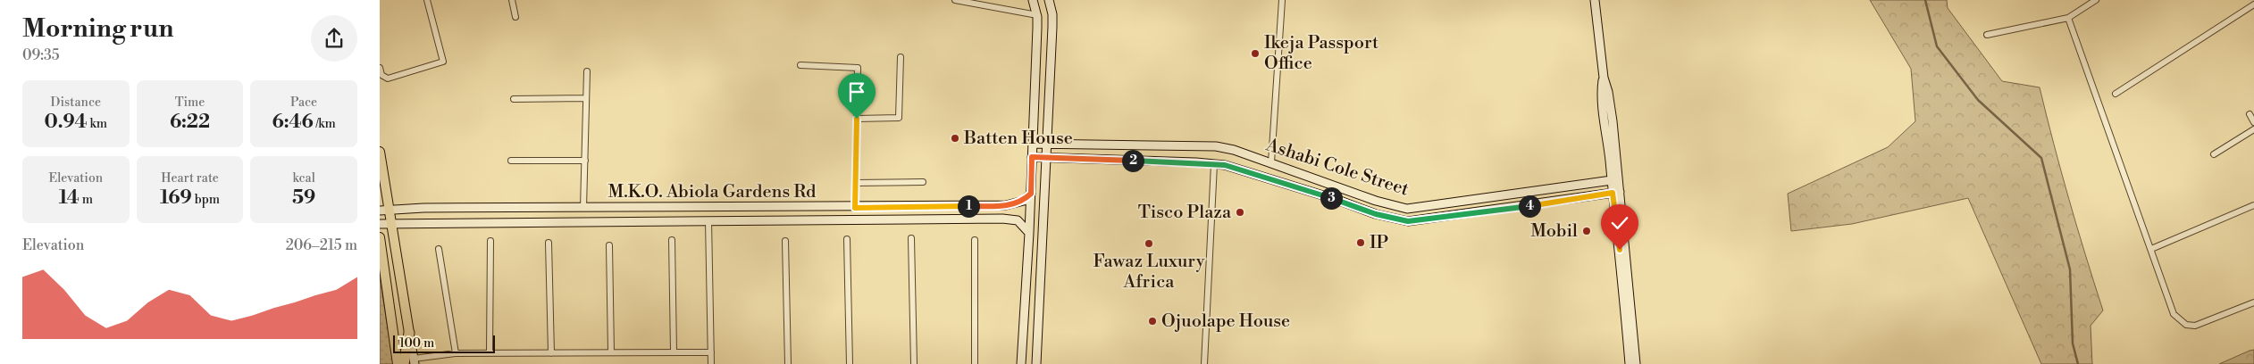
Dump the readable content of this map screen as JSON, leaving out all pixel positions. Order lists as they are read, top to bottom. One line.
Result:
{"streets":{"street":["Ashabi Cole Street","M.K.O. Abiola Gardens Rd"]},"places":["Ikeja Passport Office","Batten House","Tisco Plaza","Mobil","IP","Fawaz Luxury Africa","Ojuolape House"],"scale_bar":"100 m","page":{"heading":["Morning run","09:35"],"stats":[["Distance","0.94 km"],["Time","6:22"],["Pace","6:46 /km"],["Elevation","14 m"],["Heart rate","169 bpm"],["kcal","59"]],"pins":["2","3","1","4"],"chart":["Elevation","206–215 m"],"scale":"100 m"}}
